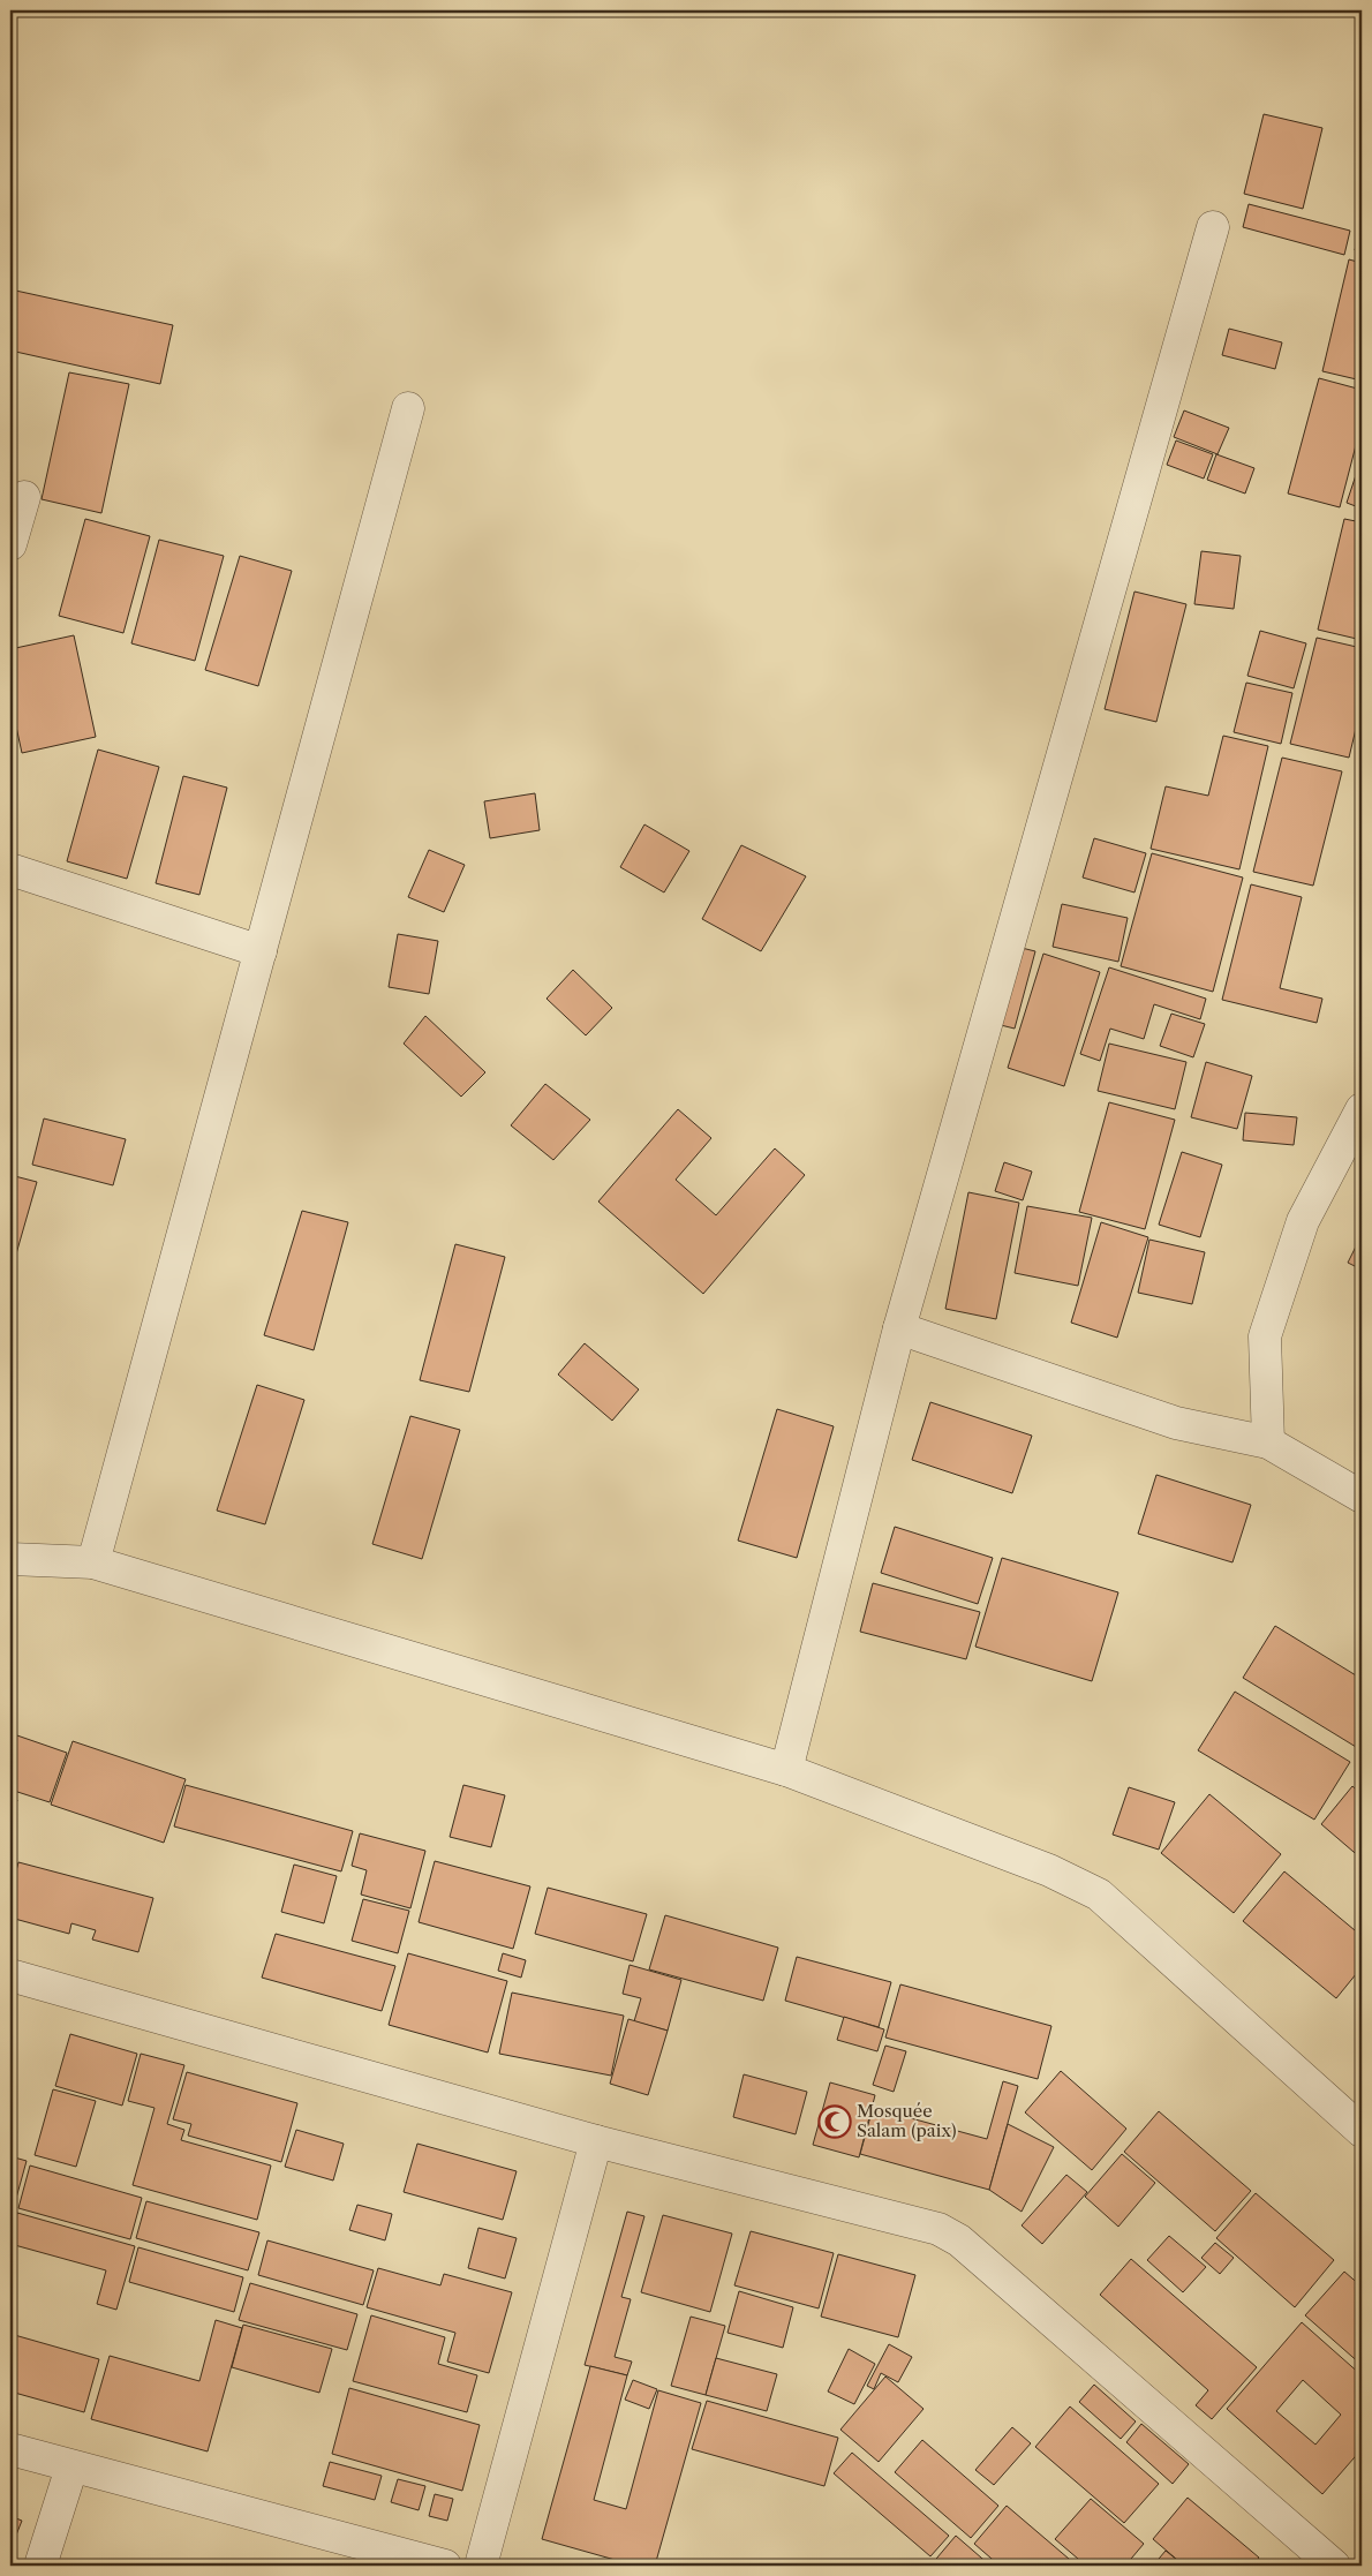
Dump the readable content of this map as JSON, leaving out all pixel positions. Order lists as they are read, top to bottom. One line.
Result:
{"places":{"mosque":["Mosquée Salam (paix)"]}}
